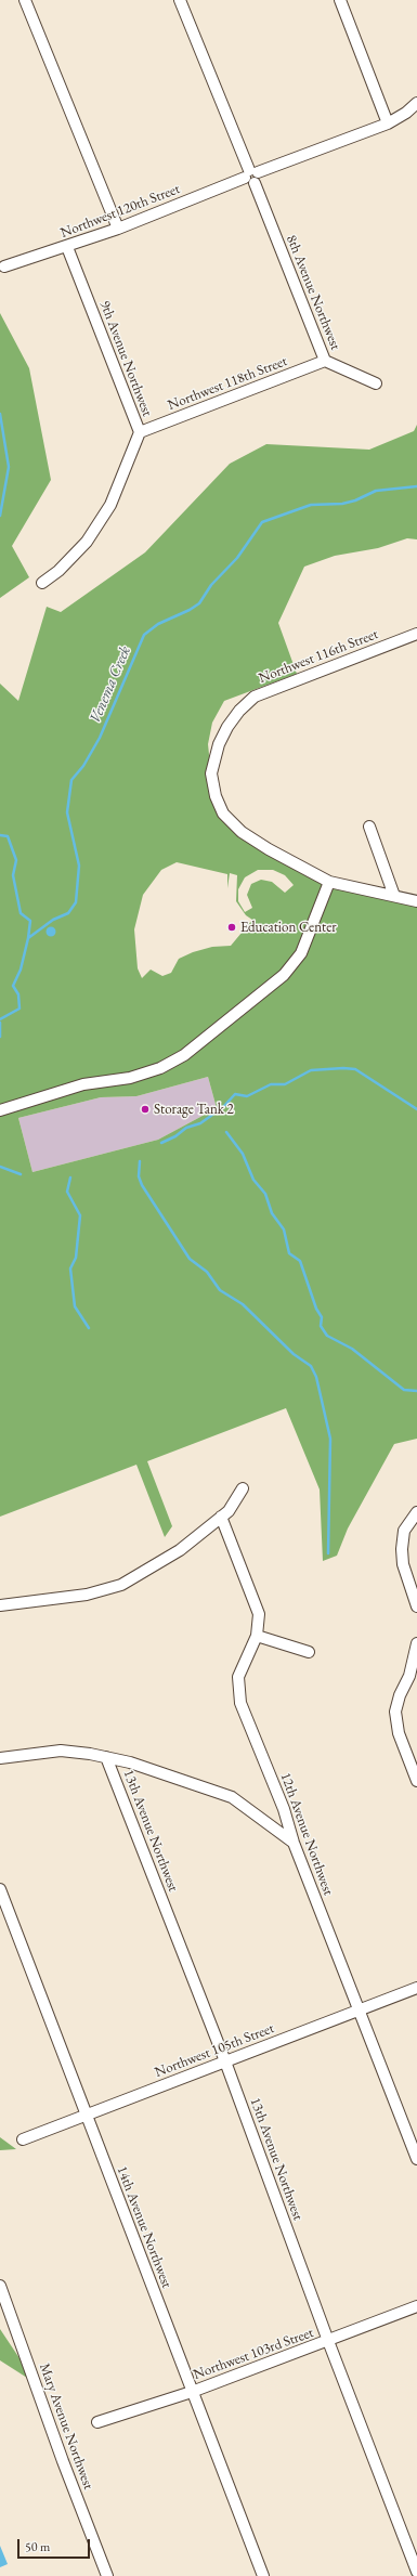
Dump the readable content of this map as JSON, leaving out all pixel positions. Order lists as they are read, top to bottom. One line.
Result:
{"streets":{"street":["Northwest 120th Street","8th Avenue Northwest","9th Avenue Northwest","Northwest 118th Street","Northwest 116th Street","13th Avenue Northwest","12th Avenue Northwest","Northwest 105th Street","14th Avenue Northwest","Northwest 103rd Street","Mary Avenue Northwest"]},"crossings":[["Northwest 120th Street","8th Avenue Northwest"],["Northwest 120th Street","9th Avenue Northwest"],["8th Avenue Northwest","Northwest 118th Street"],["9th Avenue Northwest","Northwest 118th Street"],["13th Avenue Northwest","Northwest 105th Street"],["13th Avenue Northwest","Northwest 103rd Street"],["12th Avenue Northwest","Northwest 105th Street"],["Northwest 105th Street","14th Avenue Northwest"],["14th Avenue Northwest","Northwest 103rd Street"]],"water":["Venema Creek"],"places":["Education Center","Storage Tank 2"],"scale_bar":"50 m"}
